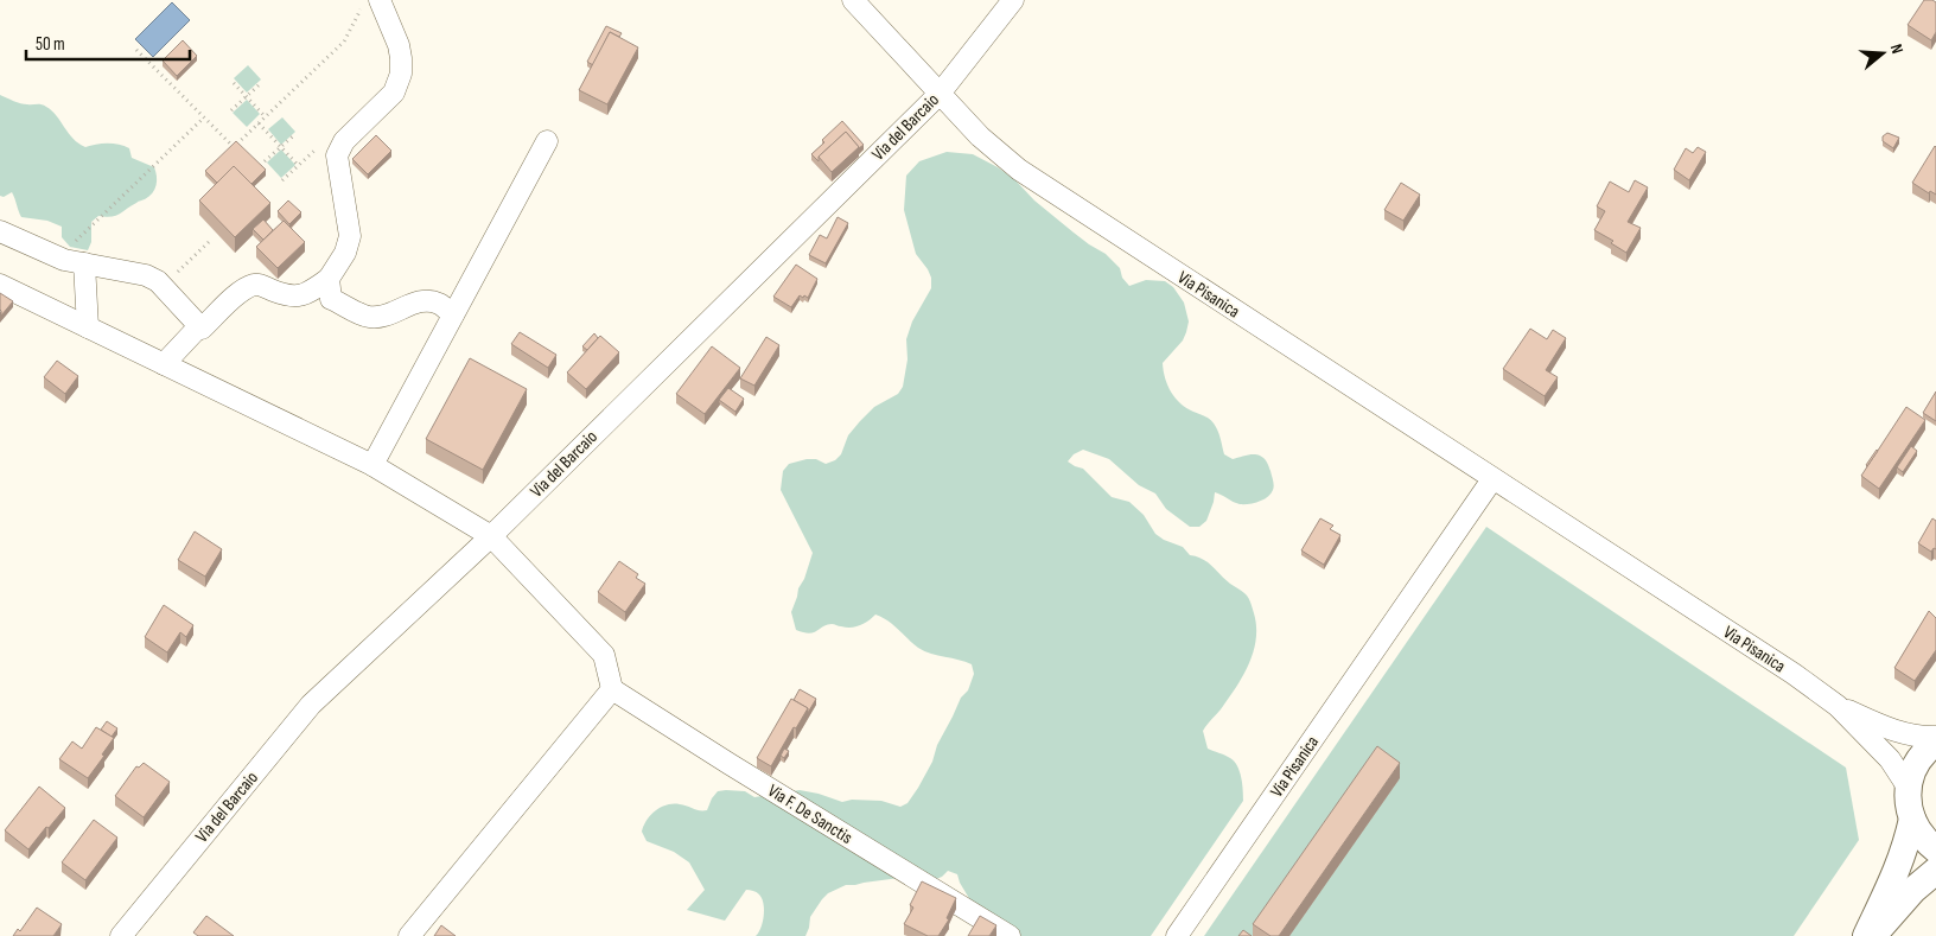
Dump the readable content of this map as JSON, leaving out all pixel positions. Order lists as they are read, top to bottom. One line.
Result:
{"streets":{"street":["Via del Barcaio","Via Pisanica","Via F. De Sanctis"]},"crossings":[["Via del Barcaio","Via Pisanica"]],"scale_bar":"50 m","north":"right"}
